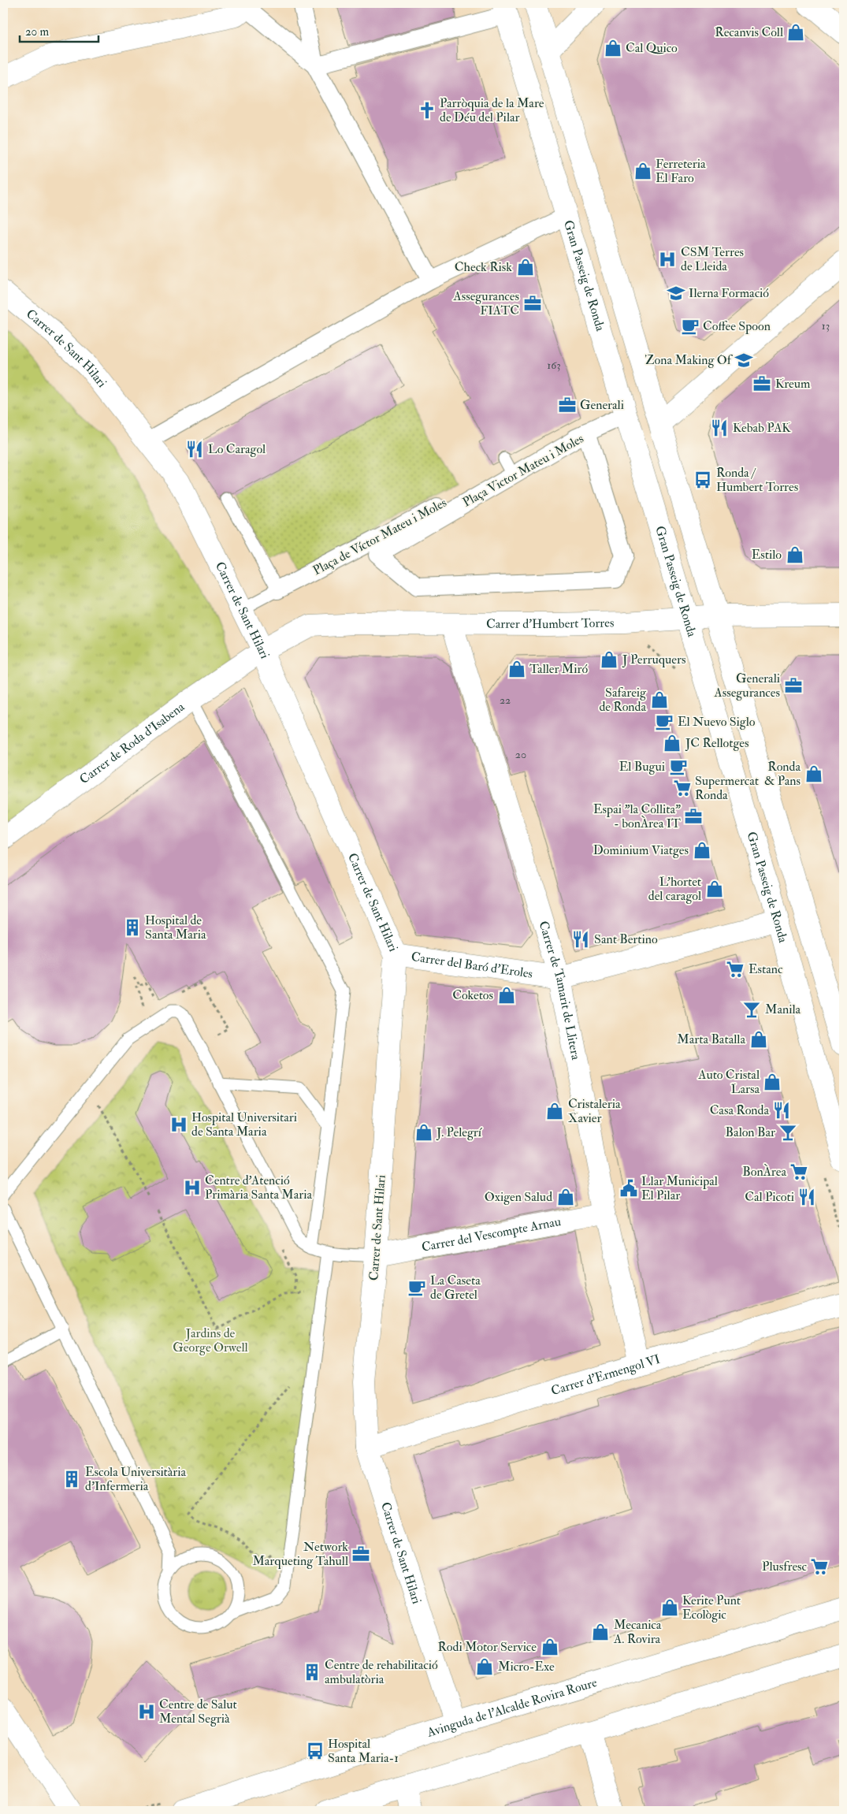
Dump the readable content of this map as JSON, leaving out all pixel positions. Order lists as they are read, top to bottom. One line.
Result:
{"streets":{"street":["Gran Passeig de Ronda","Carrer de Sant Hilari","Plaça Victor Mateu i Moles","Plaça de Víctor Mateu i Moles","Carrer d'Humbert Torres","Carrer de Roda d'Isabena","Carrer del Baró d'Eroles","Carrer de Tamarit de Llitera","Carrer del Vescompte Arnau","Carrer d'Ermengol VI","Avinguda de l'Alcalde Rovira Roure"]},"crossings":[["Gran Passeig de Ronda","Plaça de Víctor Mateu i Moles"],["Gran Passeig de Ronda","Carrer d'Humbert Torres"],["Gran Passeig de Ronda","Carrer del Baró d'Eroles"],["Carrer de Sant Hilari","Plaça de Víctor Mateu i Moles"],["Carrer de Sant Hilari","Carrer d'Humbert Torres"],["Carrer de Sant Hilari","Carrer de Roda d'Isabena"],["Carrer de Sant Hilari","Carrer del Baró d'Eroles"],["Carrer de Sant Hilari","Carrer del Vescompte Arnau"],["Carrer de Sant Hilari","Carrer d'Ermengol VI"],["Carrer de Sant Hilari","Avinguda de l'Alcalde Rovira Roure"],["Plaça Victor Mateu i Moles","Plaça de Víctor Mateu i Moles"],["Carrer d'Humbert Torres","Carrer de Roda d'Isabena"],["Carrer d'Humbert Torres","Carrer de Tamarit de Llitera"],["Carrer del Baró d'Eroles","Carrer de Tamarit de Llitera"],["Carrer de Tamarit de Llitera","Carrer del Vescompte Arnau"],["Carrer de Tamarit de Llitera","Carrer d'Ermengol VI"]],"parks":["Jardins de George Orwell"],"places":{"shop":["Recanvis Coll","Cal Quico","Ferreteria El Faro","Check Risk","Estilo","J Perruquers","Taller Miró","Safareig de Ronda","JC Rellotges","Ronda & Pans","Dominium Viatges","L'hortet del caragol","Coketos","Marta Batalla","Auto Cristal Larsa","Cristaleria Xavier","J. Pelegrí","Oxigen Salud","Kerite Punt Ecològic","Mecanica A. Rovira","Rodi Motor Service","Micro-Exe"],"church":["Parròquia de la Mare de Déu del Pilar"],"hospital":["CSM Terres de Lleida","Hospital Universitari de Santa Maria","Centre d'Atenció Primària Santa Maria","Centre de Salut Mental Segrià"],"school or university":["Ilerna Formació","Zona Making Of"],"office":["Assegurances FIATC","Kreum","Generali","Generali Assegurances","Espai \"la Collita\" - bonÀrea IT","Network Marqueting Tahull"],"cafe":["Coffee Spoon","El Nuevo Siglo","El Bugui","La Caseta de Gretel"],"restaurant":["Kebab PAK","Lo Caragol","Sant Bertino","Casa Ronda","Cal Picoti"],"bus stop":["Ronda / Humbert Torres","Hospital Santa Maria-1"],"supermarket":["Supermercat Ronda","Estanc","BonÀrea","Plusfresc"],"building":["Hospital de Santa Maria","Escola Universitària d'Infermeria","Centre de rehabilitació ambulatòria"],"bar":["Manila","Balon Bar"],"public building":["Llar Municipal El Pilar"]},"house_numbers":["13","163","22","20"],"scale_bar":"20 m"}
